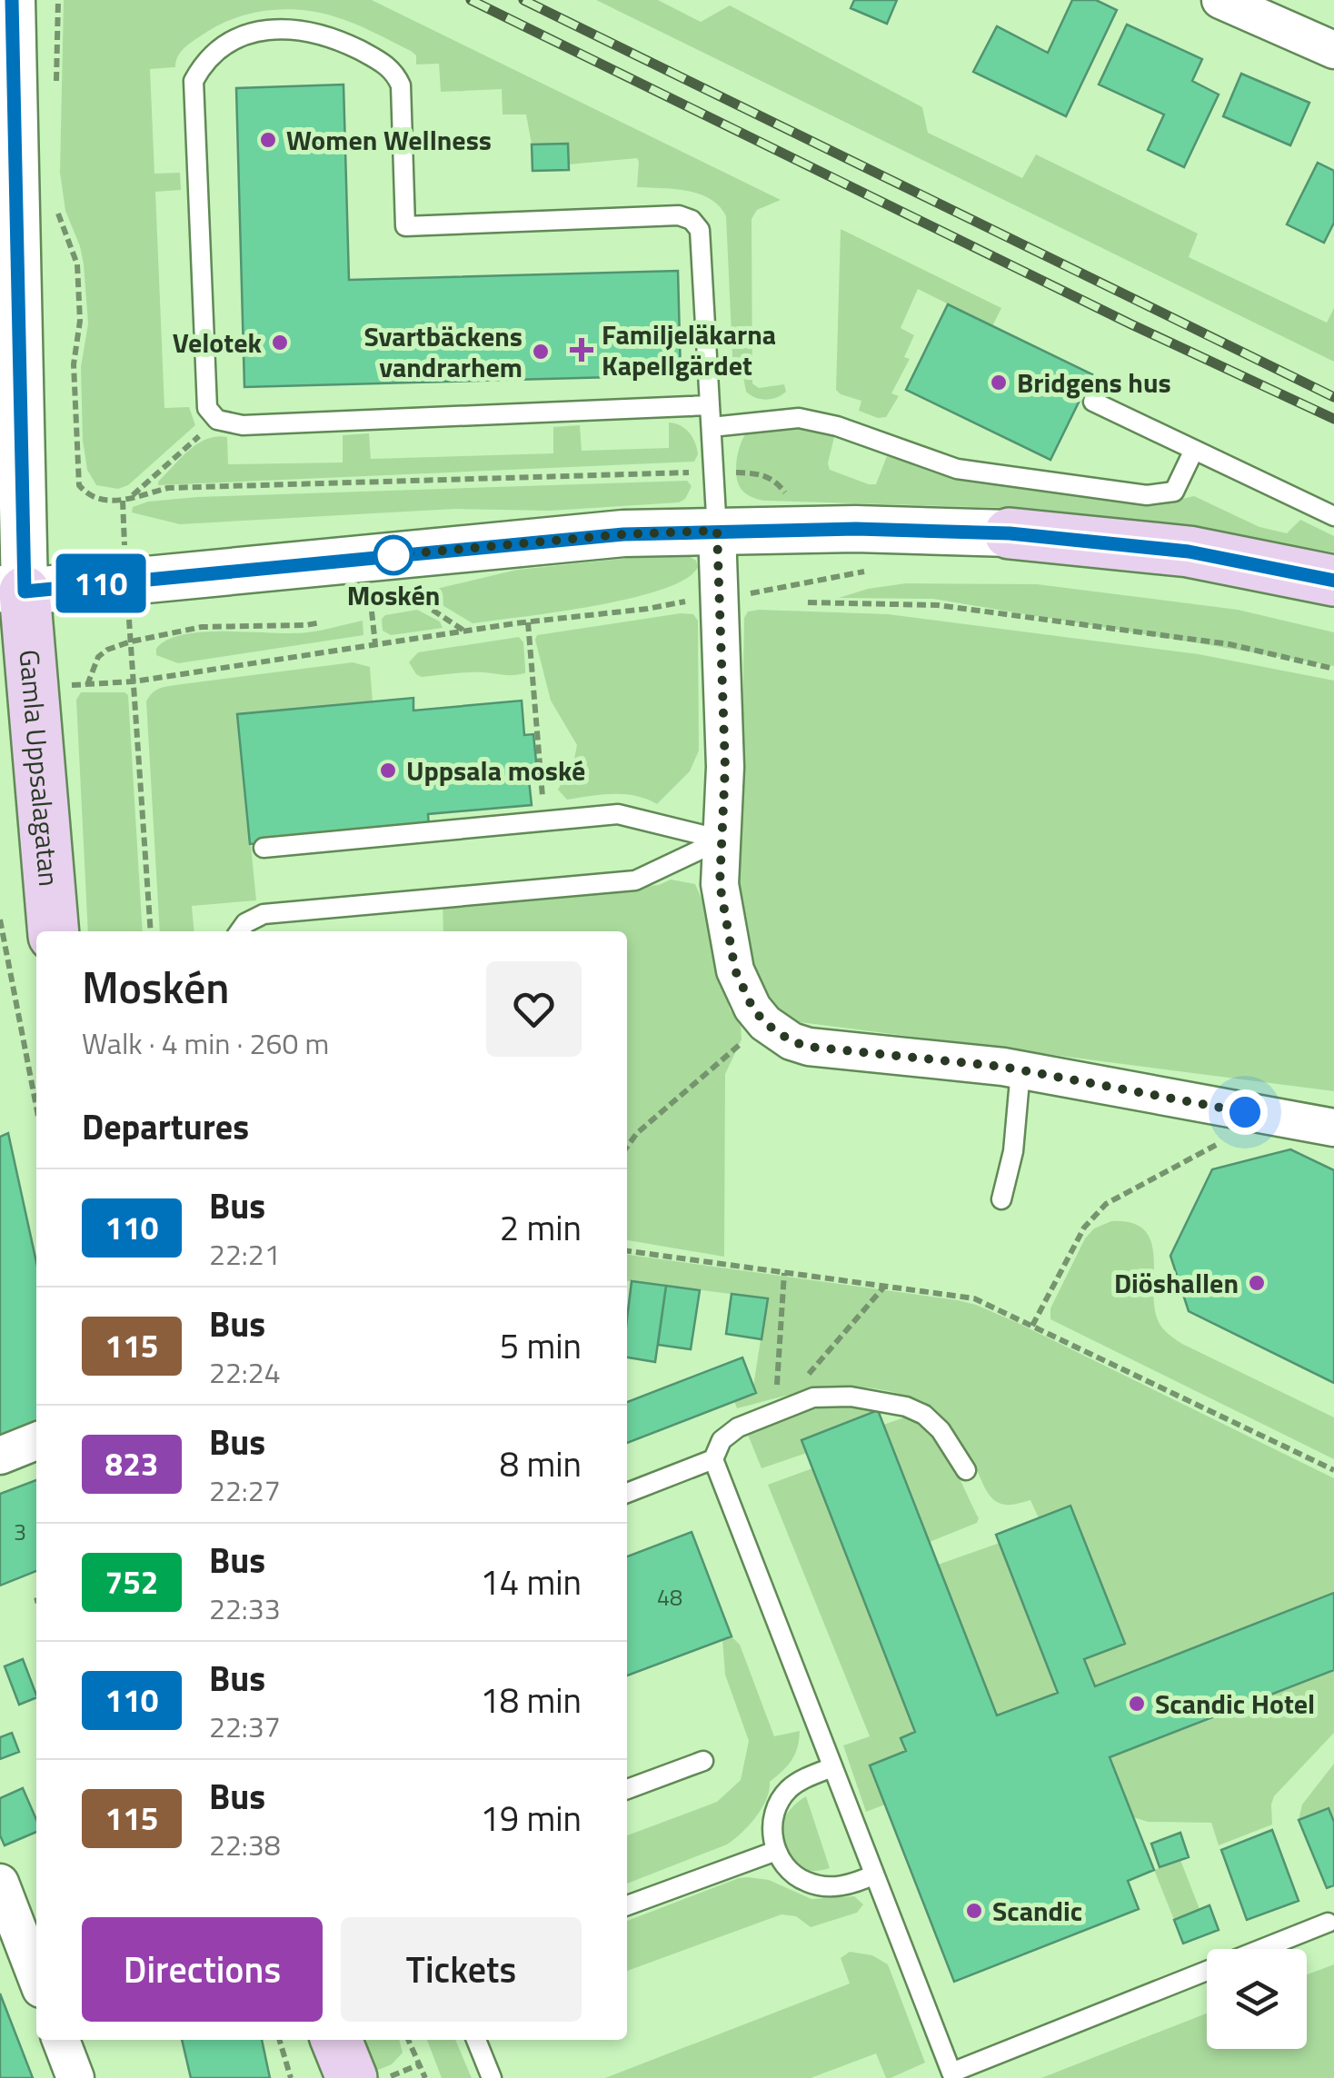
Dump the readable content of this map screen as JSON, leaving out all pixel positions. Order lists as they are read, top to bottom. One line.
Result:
{"streets":{"main road":["Gamla Uppsalagatan"]},"places":{"other":["Women Wellness","Velotek","Svartbäckens vandrarhem","Bridgens hus","Moskén","Uppsala moské","Diöshallen","Scandic Hotel","Scandic"],"health":["Familjeläkarna Kapellgärdet"]},"lines":["bus line 110"],"house_numbers":["3","48"],"page":{"on_map":"110","heading":[["Moskén","Walk · 4 min · 260 m"],"Departures"],"list":[{"mark":"110","name":"Bus","note":"22:21","value":"2 min"},{"mark":"115","name":"Bus","note":"22:24","value":"5 min"},{"mark":"823","name":"Bus","note":"22:27","value":"8 min"},{"mark":"752","name":"Bus","note":"22:33","value":"14 min"},{"mark":"110","name":"Bus","note":"22:37","value":"18 min"},{"mark":"115","name":"Bus","note":"22:38","value":"19 min"}],"buttons":["Directions","Tickets"]}}
